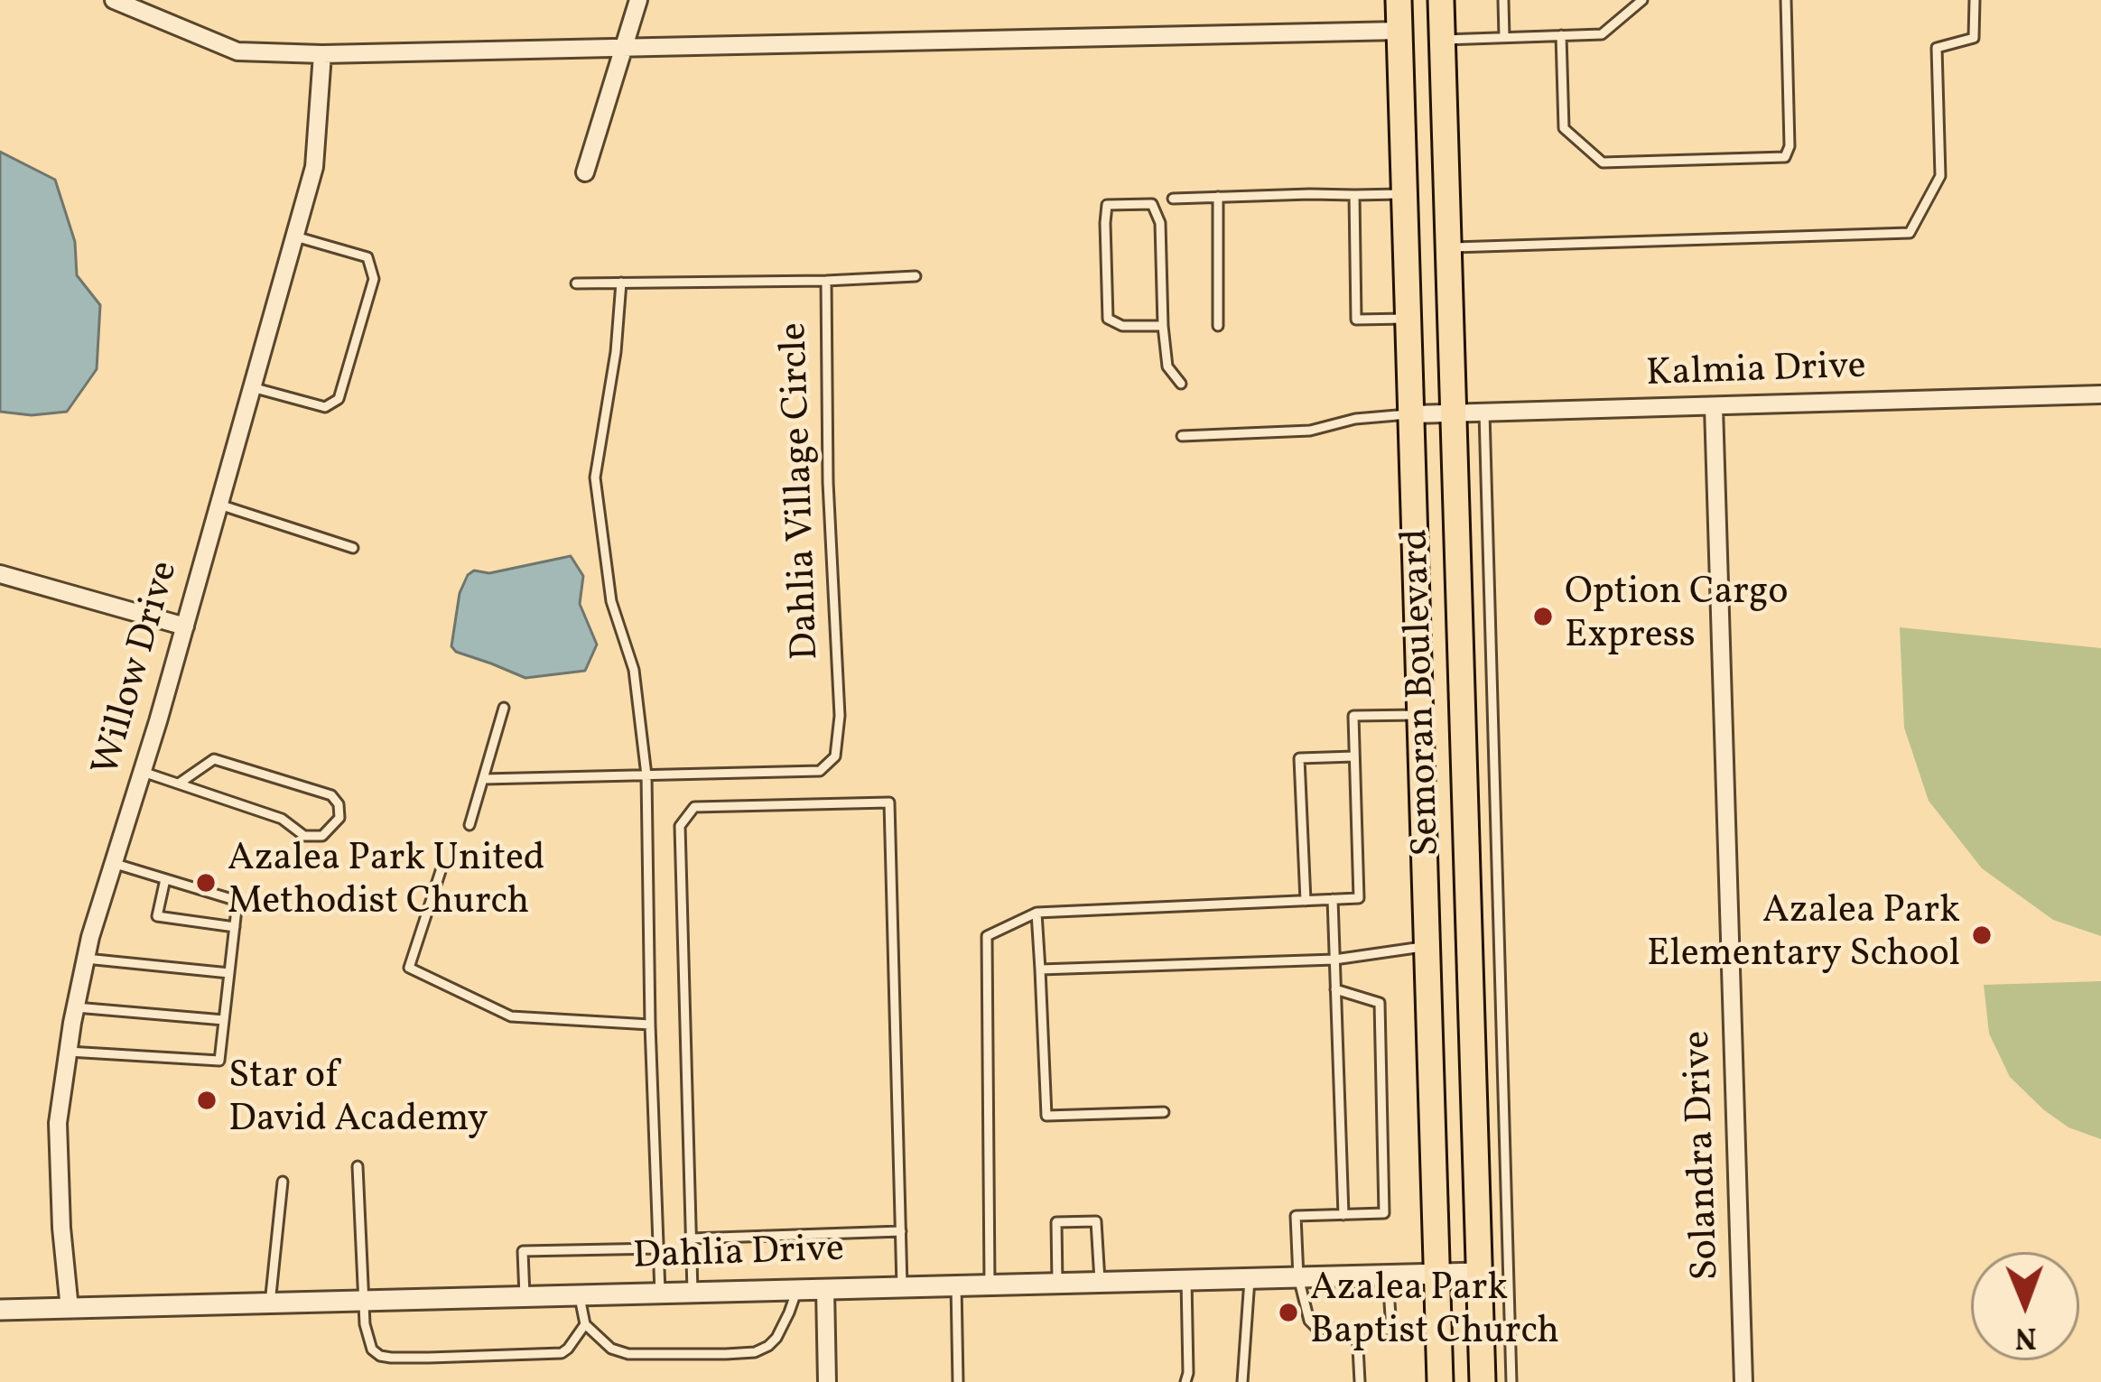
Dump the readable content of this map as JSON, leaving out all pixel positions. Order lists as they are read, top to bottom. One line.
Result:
{"streets":{"main road":["Semoran Boulevard"],"street":["Kalmia Drive","Willow Drive","Solandra Drive","Dahlia Drive"],"lane":["Dahlia Village Circle"]},"crossings":[["Kalmia Drive","Semoran Boulevard"],["Kalmia Drive","Solandra Drive"],["Willow Drive","Dahlia Drive"],["Semoran Boulevard","Dahlia Drive"]],"places":["Option Cargo Express","Azalea Park United Methodist Church","Azalea Park Elementary School","Star of David Academy","Azalea Park Baptist Church"],"north":"bottom"}
